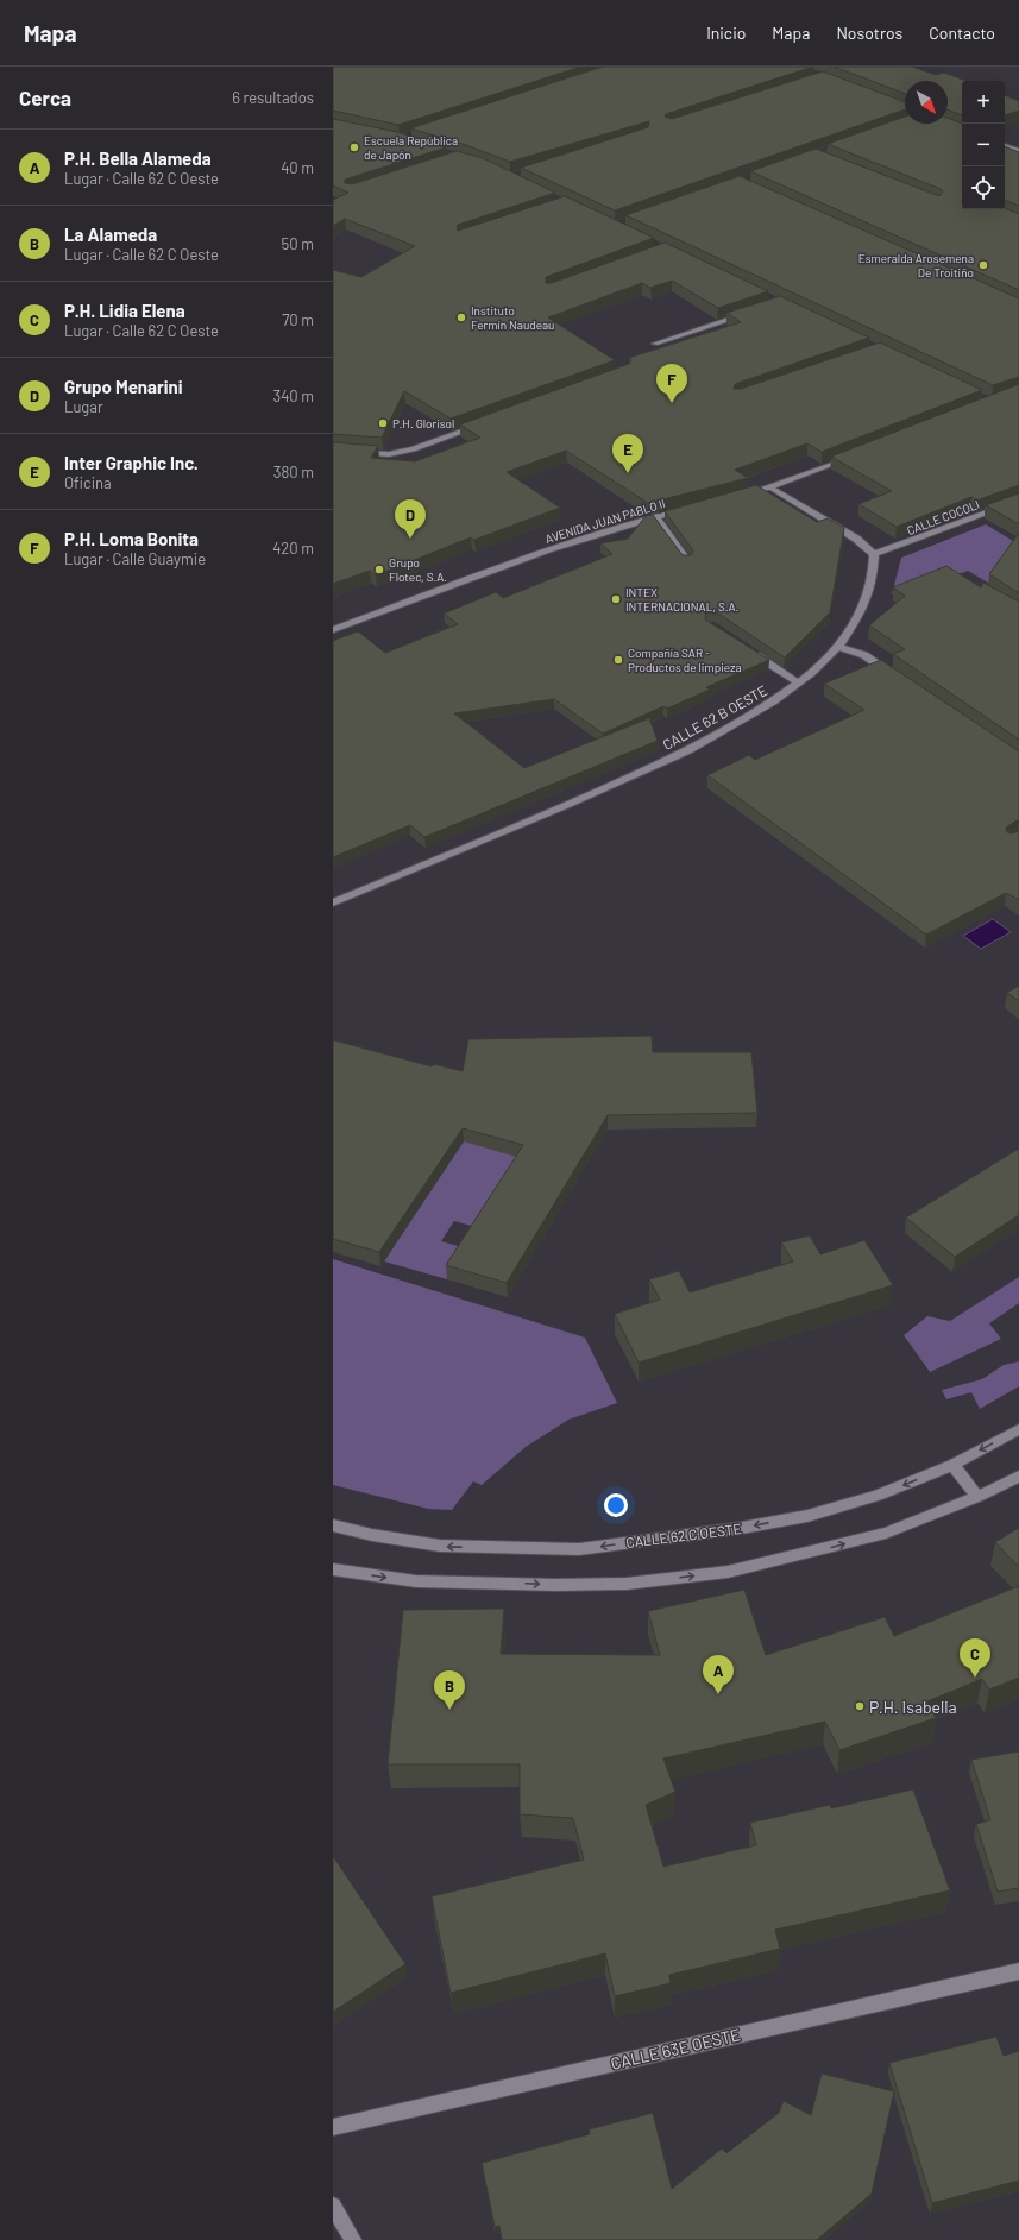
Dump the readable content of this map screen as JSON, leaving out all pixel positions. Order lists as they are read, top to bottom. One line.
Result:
{"streets":{"street":["CALLE COCOLI","AVENIDA JUAN PABLO II","CALLE 62 B OESTE","CALLE 62 C OESTE","CALLE 63E OESTE"]},"crossings":[["CALLE COCOLI","CALLE 62 B OESTE"]],"places":["Escuela República de Japón","Esmeralda Arosemena De Troitiño","Instituto Fermín Naudeau","P.H. Glorisol","Grupo Flotec, S.A.","INTEX INTERNACIONAL, S.A.","Compañía SAR - Productos de limpieza","P.H. Isabella"],"north":"bottom right","page":{"header":"Mapa","nav":["Inicio","Mapa","Nosotros","Contacto"],"heading":["Cerca","6 resultados"],"map_buttons":["+","−"],"list":[{"mark":"A","name":"P.H. Bella Alameda","note":"Lugar · Calle 62 C Oeste","value":"40 m"},{"mark":"B","name":"La Alameda","note":"Lugar · Calle 62 C Oeste","value":"50 m"},{"mark":"C","name":"P.H. Lidia Elena","note":"Lugar · Calle 62 C Oeste","value":"70 m"},{"mark":"D","name":"Grupo Menarini","note":"Lugar","value":"340 m"},{"mark":"E","name":"Inter Graphic Inc.","note":"Oficina","value":"380 m"},{"mark":"F","name":"P.H. Loma Bonita","note":"Lugar · Calle Guaymie","value":"420 m"}],"pins":["F","E","D","C","A","B"]}}
